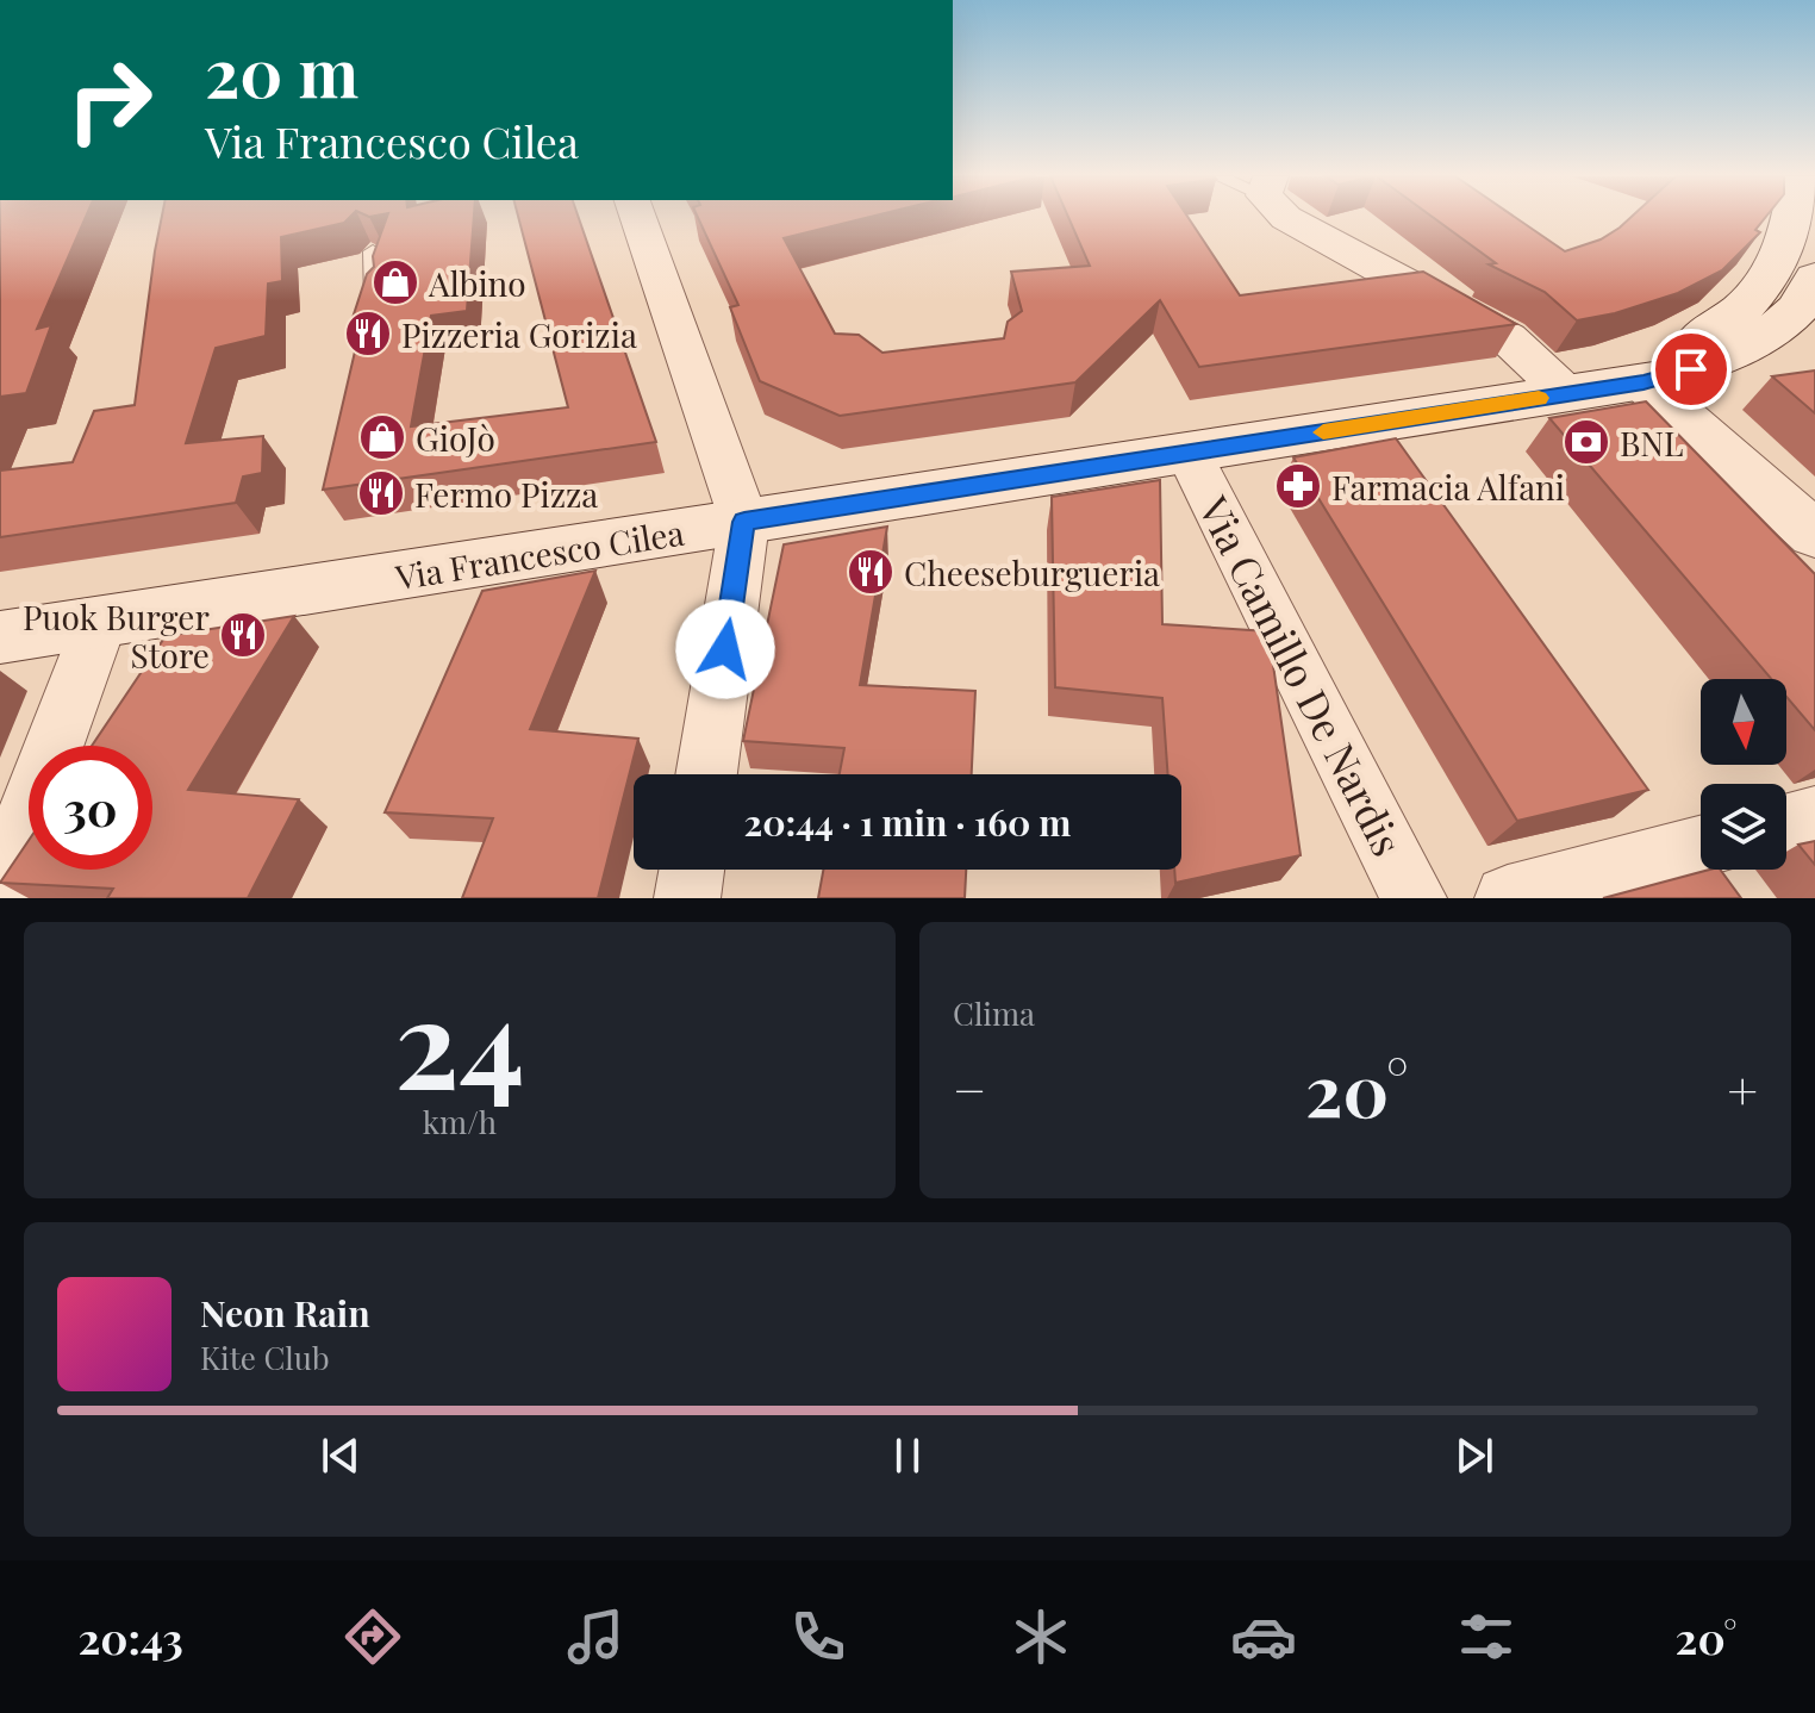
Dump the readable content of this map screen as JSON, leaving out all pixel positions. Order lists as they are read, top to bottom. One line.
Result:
{"streets":{"main road":["Via Francesco Cilea"],"street":["Via Camillo De Nardis"]},"crossings":[["Via Francesco Cilea","Via Camillo De Nardis"]],"places":{"shop":["Albino","GioJò"],"restaurant":["Pizzeria Gorizia","Fermo Pizza","Cheeseburgueria","Puok Burger Store"],"bank":["BNL"],"pharmacy":["Farmacia Alfani"]},"north":"bottom","page":{"turn":["20 m","Via Francesco Cilea"],"limit":"30","trip":"20:44 · 1 min · 160 m","tile":[["24","km/h"],"Clima"],"heat":["−","20°","+"],"song":["Neon Rain","Kite Club"],"tabs":["20:43","20°"]}}
